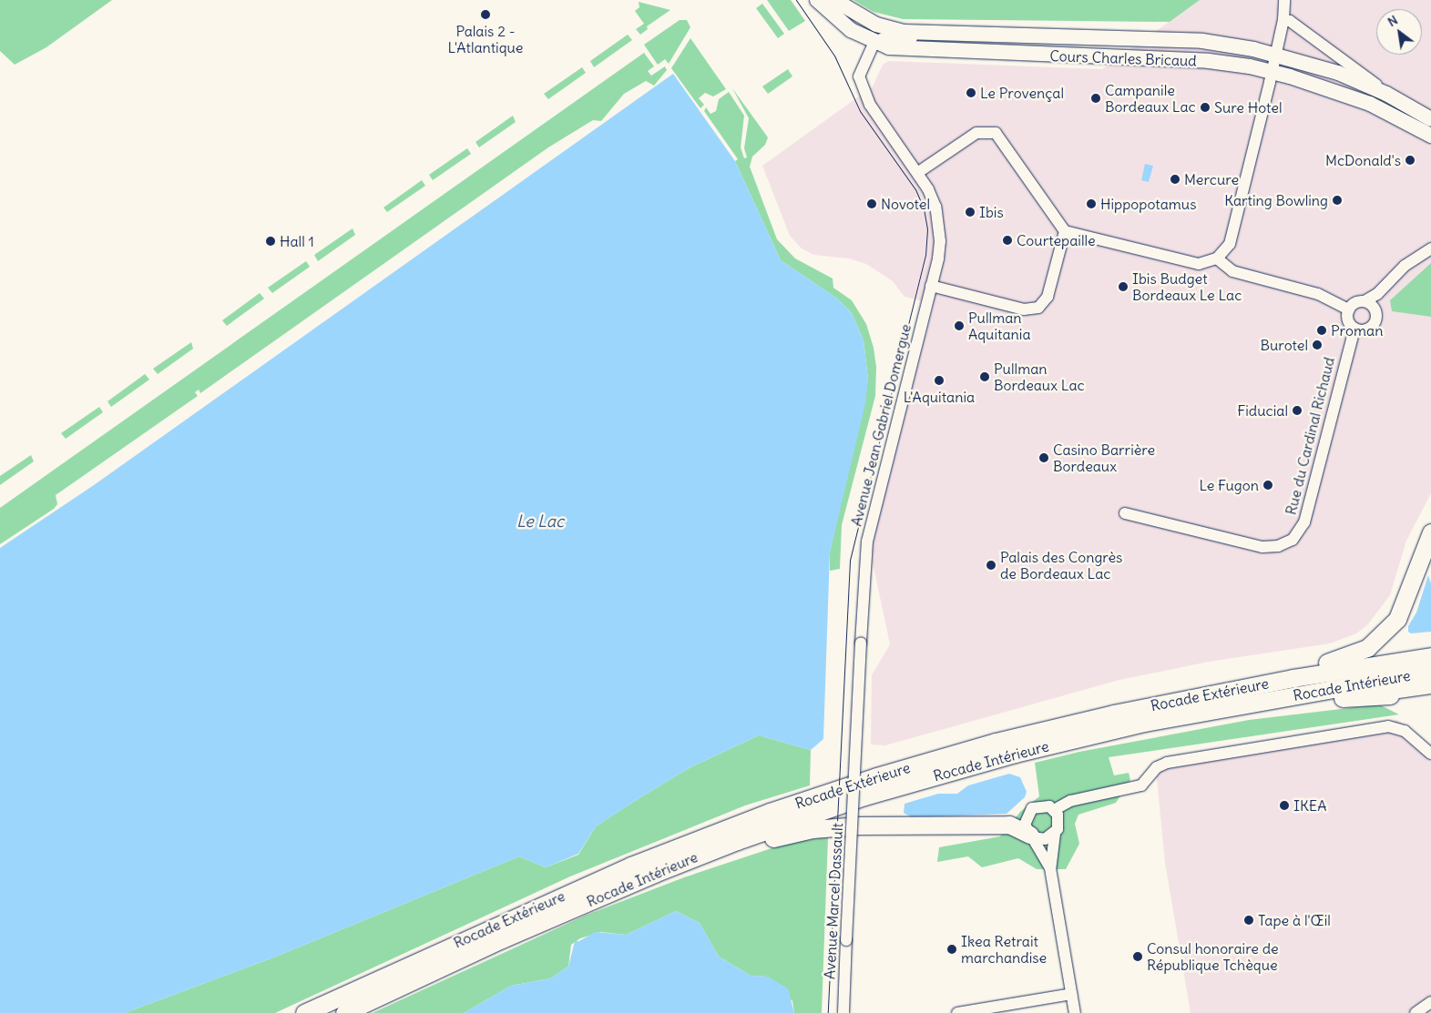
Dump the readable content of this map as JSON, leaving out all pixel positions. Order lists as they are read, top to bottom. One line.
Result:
{"streets":{"highway":["Rocade Intérieure","Rocade Extérieure"],"main road":["Cours Charles Bricaud"],"street":["Avenue Jean Gabriel Domergue","Rue du Cardinal Richaud","Avenue Marcel Dassault"]},"crossings":[["Cours Charles Bricaud","Avenue Jean Gabriel Domergue"],["Avenue Jean Gabriel Domergue","Avenue Marcel Dassault"],["Rocade Intérieure","Rocade Extérieure"]],"water":["Le Lac"],"places":["Palais 2 - L'Atlantique","Le Provençal","Campanile Bordeaux Lac","Sure Hotel","McDonald's","Mercure","Karting Bowling","Novotel","Hippopotamus","Ibis","Courtepaille","Hall 1","Ibis Budget Bordeaux Le Lac","Pullman Aquitania","Proman","Burotel","Pullman Bordeaux Lac","L'Aquitania","Fiducial","Casino Barrière Bordeaux","Le Fugon","Palais des Congrès de Bordeaux Lac","IKEA","Tape à l'Œil","Ikea Retrait marchandise","Consul honoraire de République Tchèque"],"north":"top left"}
